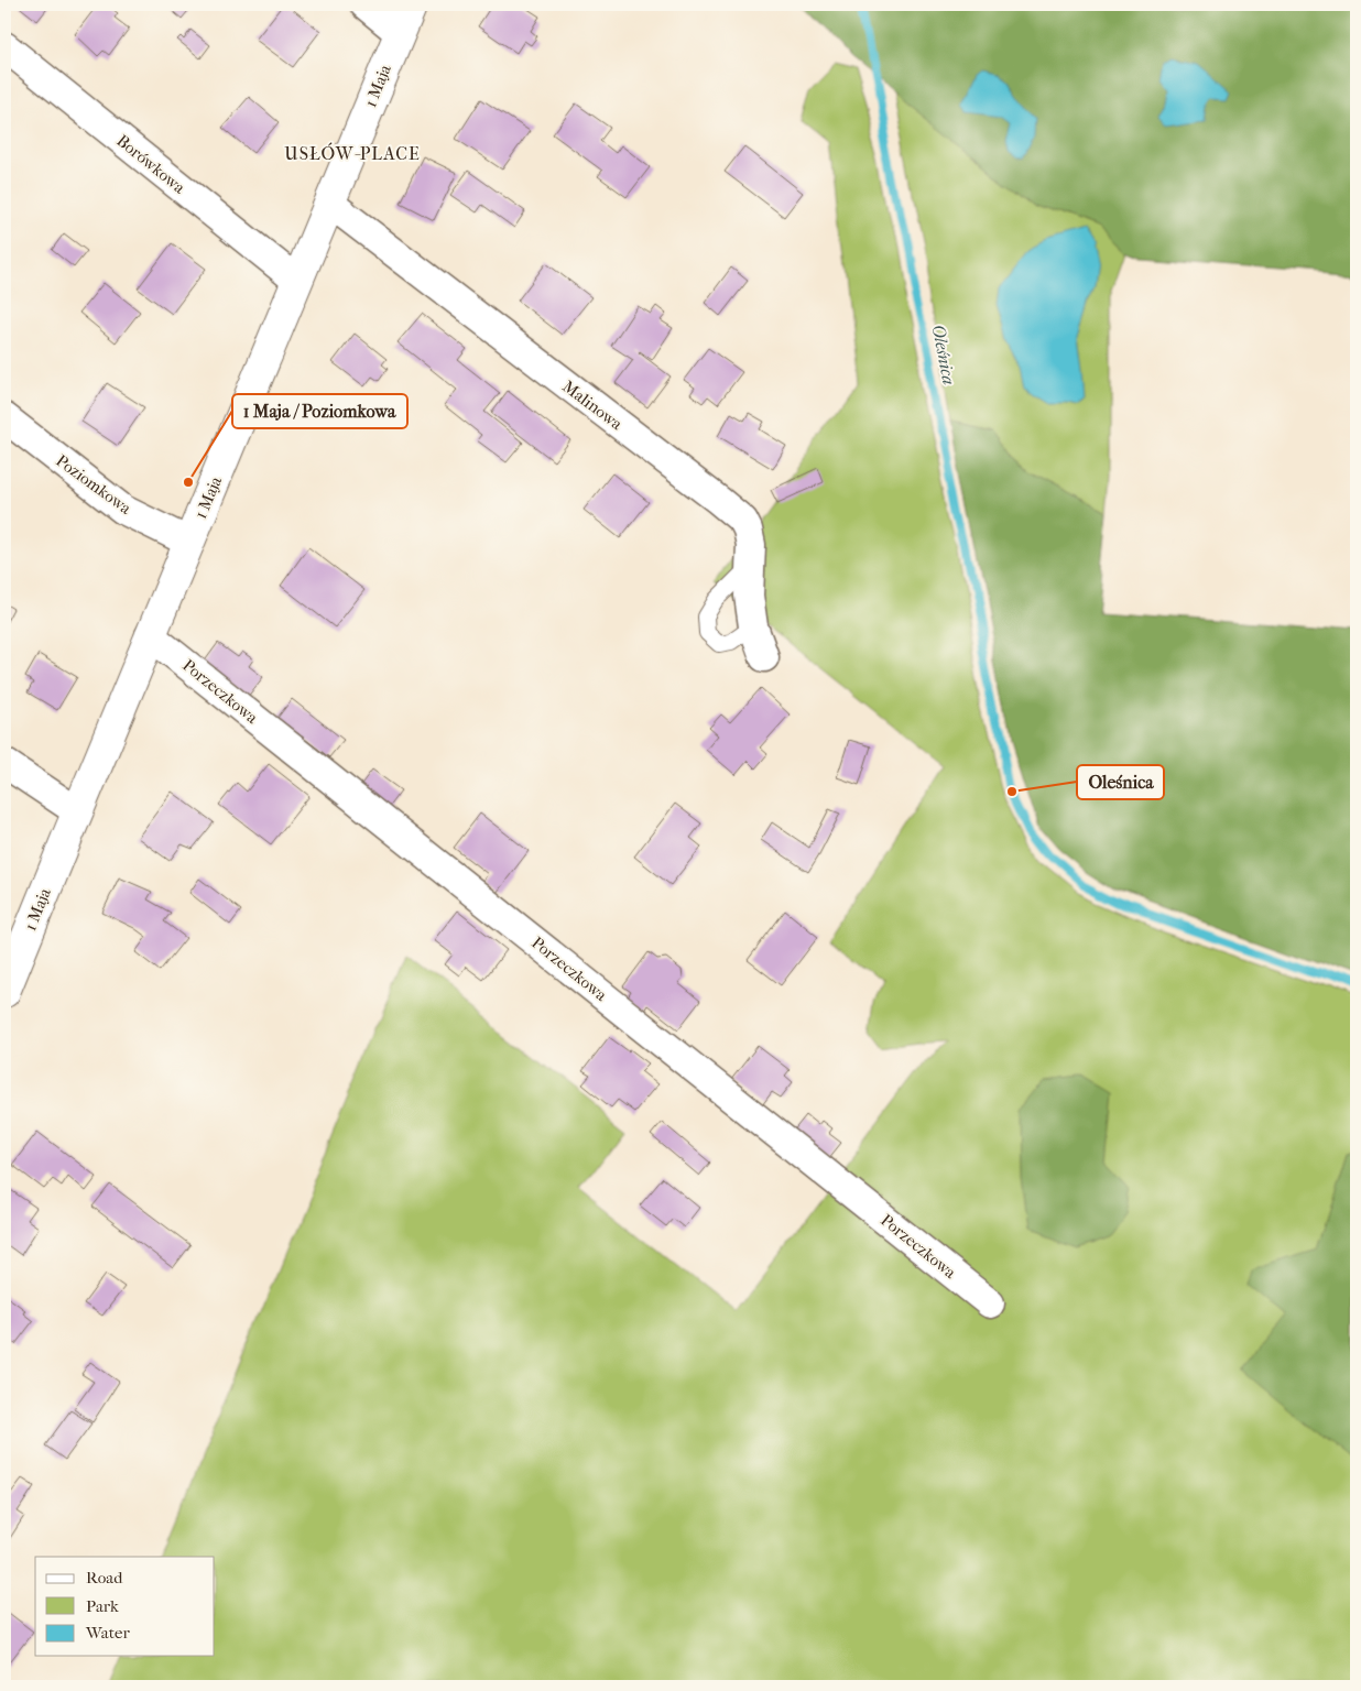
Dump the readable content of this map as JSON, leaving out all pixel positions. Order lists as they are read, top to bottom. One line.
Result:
{"streets":{"street":["1 Maja","Borówkowa","Malinowa","Poziomkowa","Porzeczkowa"]},"crossings":[["1 Maja","Borówkowa"],["1 Maja","Malinowa"],["1 Maja","Poziomkowa"],["1 Maja","Porzeczkowa"]],"districts":["USŁÓW-PLACE"],"water":["Oleśnica"],"places":["1 Maja / Poziomkowa","Oleśnica"],"legend":["Road","Park","Water"]}
